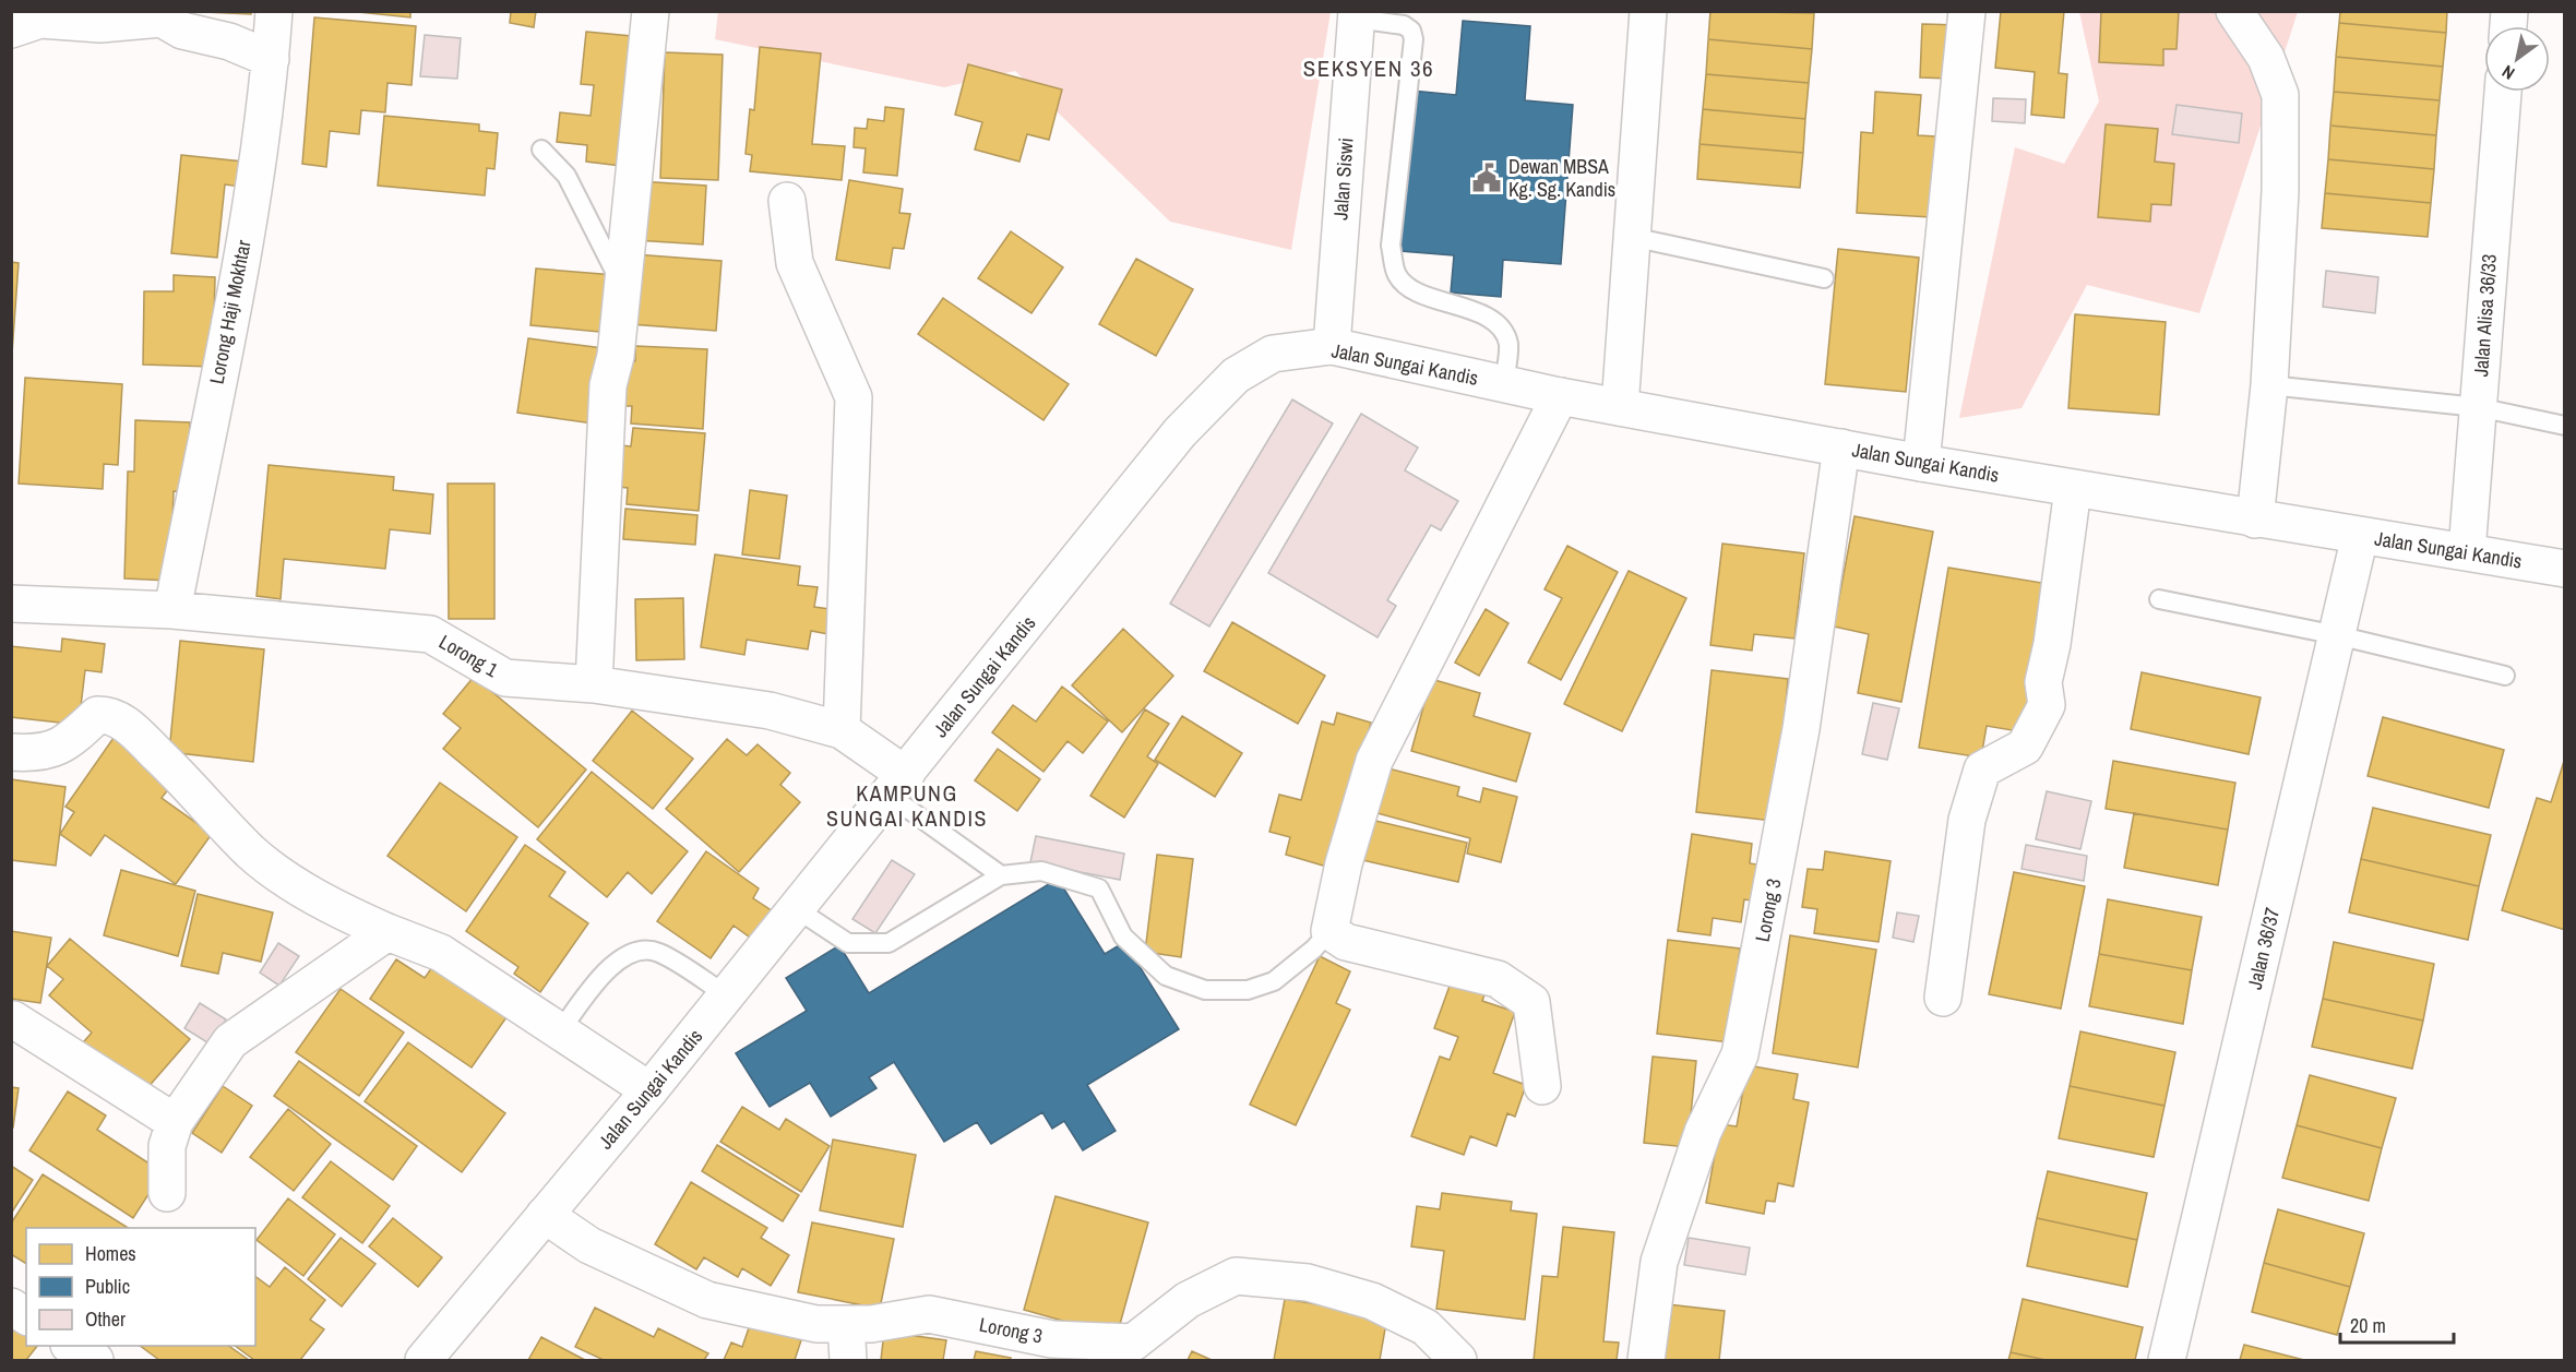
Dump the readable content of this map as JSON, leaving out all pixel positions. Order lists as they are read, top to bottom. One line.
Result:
{"streets":{"street":["Jalan Siswi","Lorong Haji Mokhtar","Jalan Alisa 36/33","Jalan Sungai Kandis","Lorong 1","Lorong 3","Jalan 36/37"]},"crossings":[["Jalan Siswi","Jalan Sungai Kandis"],["Lorong Haji Mokhtar","Lorong 1"],["Jalan Alisa 36/33","Jalan Sungai Kandis"],["Jalan Sungai Kandis","Lorong 1"],["Jalan Sungai Kandis","Lorong 3"],["Jalan Sungai Kandis","Jalan 36/37"]],"districts":["SEKSYEN 36","KAMPUNG SUNGAI KANDIS"],"places":{"public building":["Dewan MBSA Kg. Sg. Kandis"]},"legend":["Homes","Public","Other"],"scale_bar":"20 m","north":"bottom left"}
